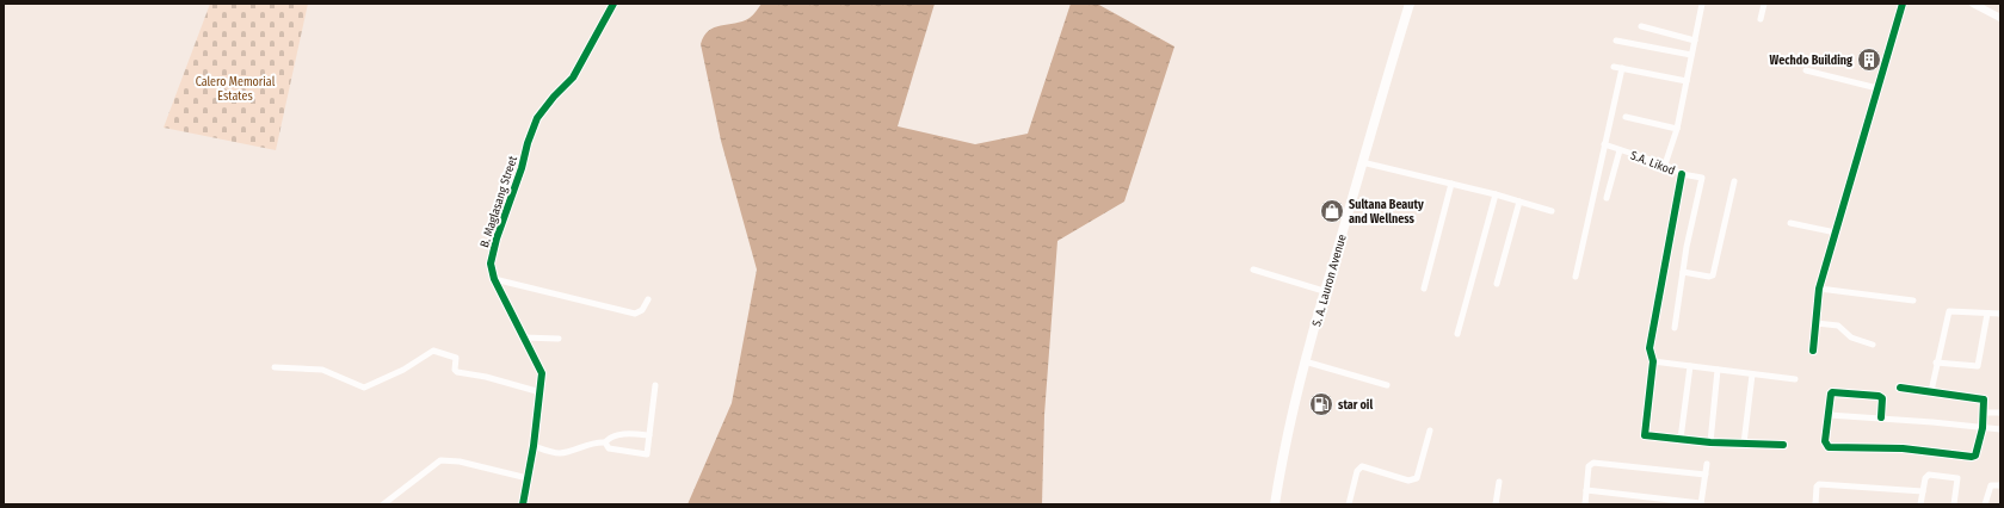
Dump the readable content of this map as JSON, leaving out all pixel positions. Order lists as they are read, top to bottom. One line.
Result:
{"streets":{"highway":["S. A. Lauron Avenue"],"street":["S.A. Likod","B. Maglasang Street"]},"parks":["Calero Memorial Estates"],"places":{"building":["Wechdo Building"],"shop":["Sultana Beauty and Wellness"],"fuel station":["star oil"]}}
